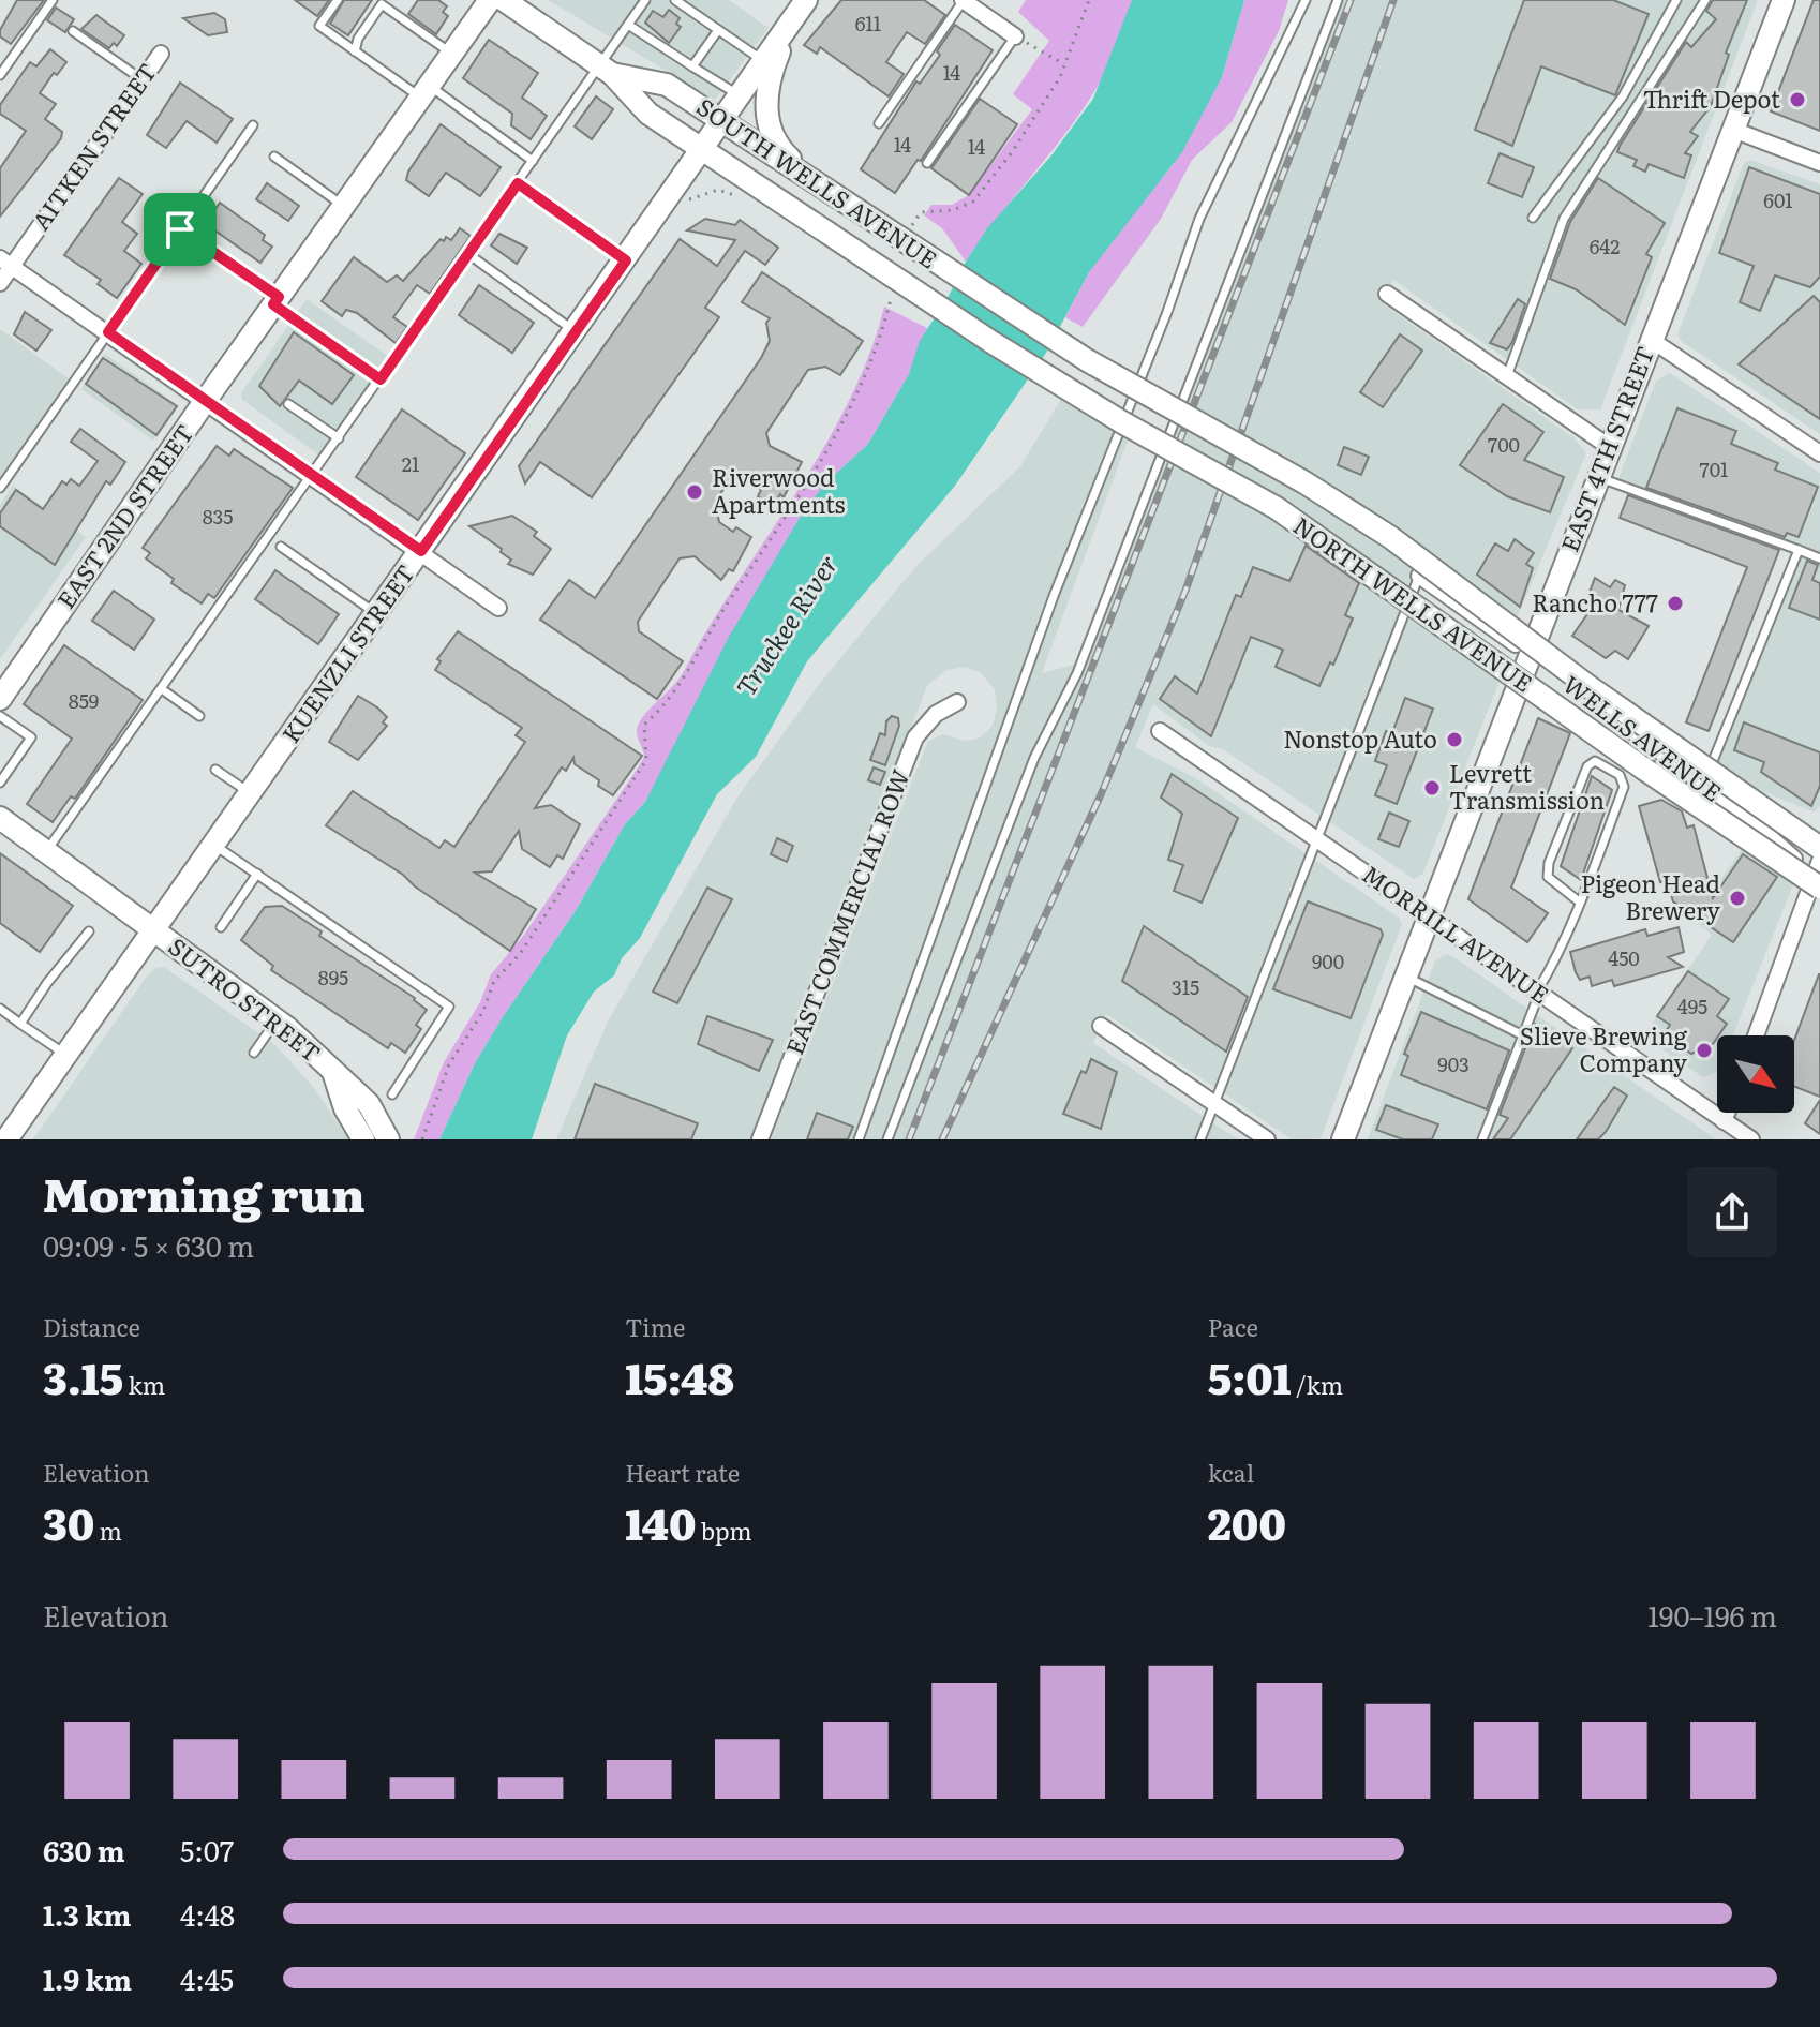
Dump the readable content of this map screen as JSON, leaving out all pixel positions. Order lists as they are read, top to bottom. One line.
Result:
{"streets":{"main road":["SOUTH WELLS AVENUE","EAST 4TH STREET","EAST 2ND STREET","NORTH WELLS AVENUE","KUENZLI STREET","SUTRO STREET"],"street":["AITKEN STREET","WELLS AVENUE","EAST COMMERCIAL ROW","MORRILL AVENUE"]},"crossings":[["SOUTH WELLS AVENUE","NORTH WELLS AVENUE"],["SOUTH WELLS AVENUE","KUENZLI STREET"],["EAST 4TH STREET","WELLS AVENUE"],["EAST 4TH STREET","MORRILL AVENUE"],["NORTH WELLS AVENUE","WELLS AVENUE"],["KUENZLI STREET","SUTRO STREET"]],"water":["Truckee River"],"places":["Thrift Depot","Riverwood Apartments","Rancho 777","Nonstop Auto","Levrett Transmission","Pigeon Head Brewery","Slieve Brewing Company"],"house_numbers":["611","14","14","14","601","642","700","21","701","835","859","450","900","895","315","495","903"],"north":"bottom right","page":{"heading":["Morning run","09:09 · 5 × 630 m"],"stats":[["Distance","3.15 km"],["Time","15:48"],["Pace","5:01 /km"],["Elevation","30 m"],["Heart rate","140 bpm"],["kcal","200"]],"chart":["Elevation","190–196 m"],"list":[{"name":"630 m","note":"5:07"},{"name":"1.3 km","note":"4:48"},{"name":"1.9 km","note":"4:45"}]}}
